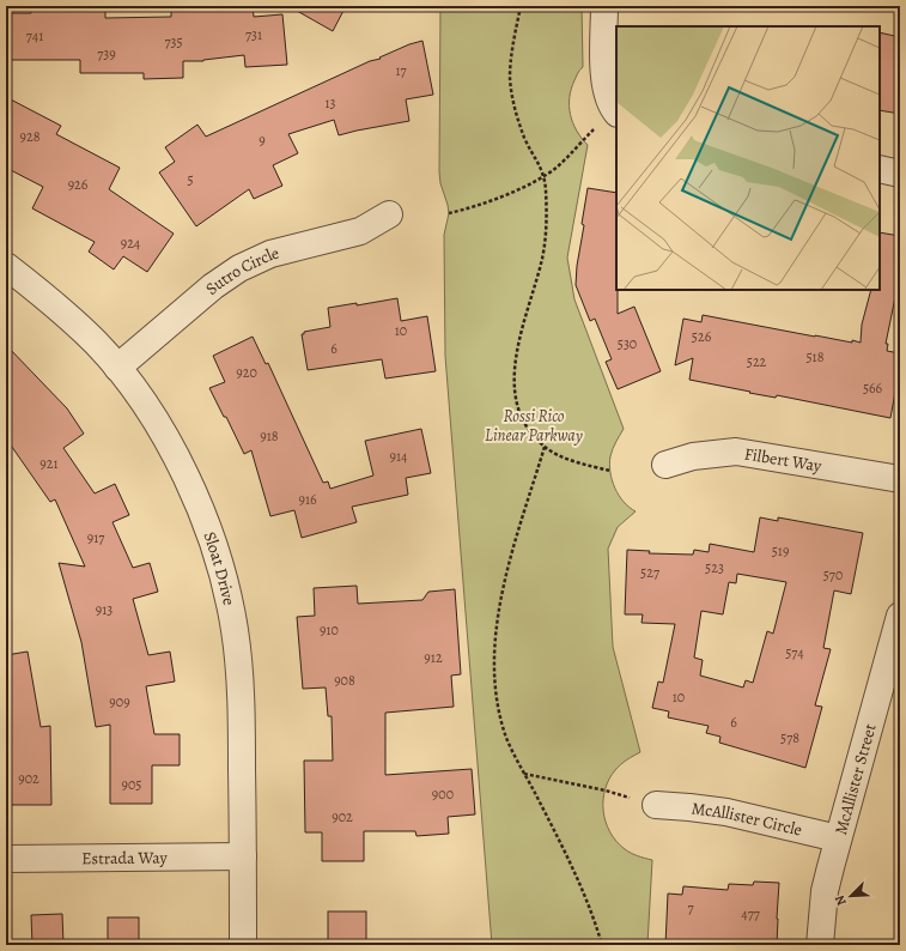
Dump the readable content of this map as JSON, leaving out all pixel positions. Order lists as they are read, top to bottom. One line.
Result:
{"streets":{"street":["Sutro Circle","Filbert Way","Sloat Drive","McAllister Street","McAllister Circle","Estrada Way"]},"crossings":[["Sutro Circle","Sloat Drive"],["Sloat Drive","Estrada Way"],["McAllister Street","McAllister Circle"]],"parks":["Rossi Rico Linear Parkway"],"house_numbers":["731","741","735","739","17","13","928","9","5","926","924","10","526","530","6","518","522","920","566","918","914","921","916","917","519","523","527","570","913","910","574","912","908","10","909","6","578","902","905","900","902","7","477"],"north":"bottom left"}
